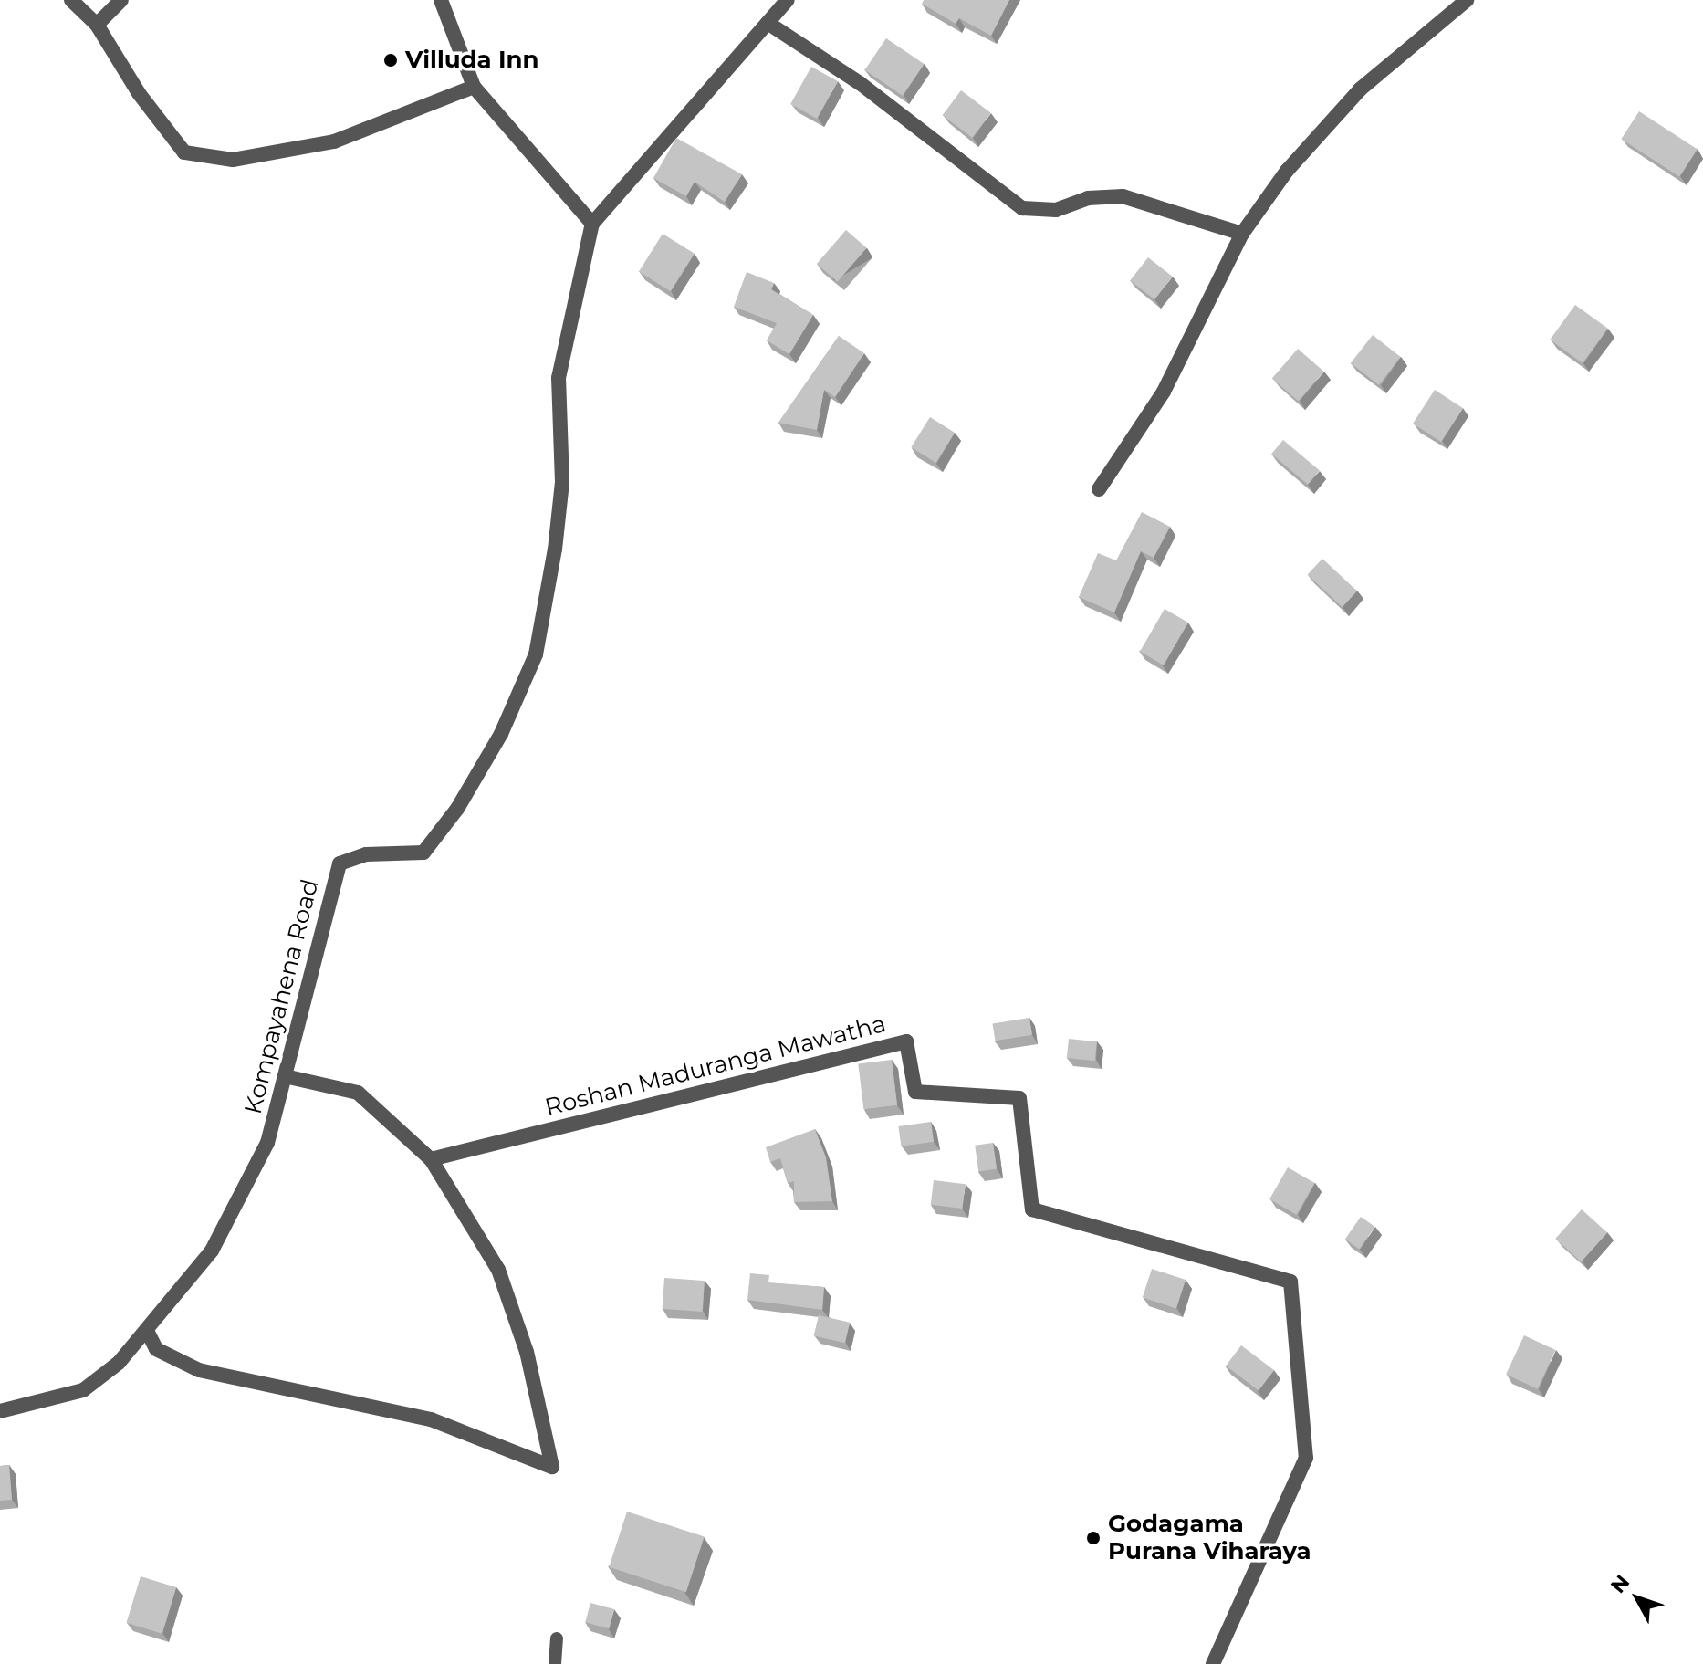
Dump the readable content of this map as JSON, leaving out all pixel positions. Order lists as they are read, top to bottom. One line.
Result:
{"streets":{"street":["Kompayahena Road","Roshan Maduranga Mawatha"]},"places":["Villuda Inn","Godagama Purana Viharaya"],"north":"top left"}
